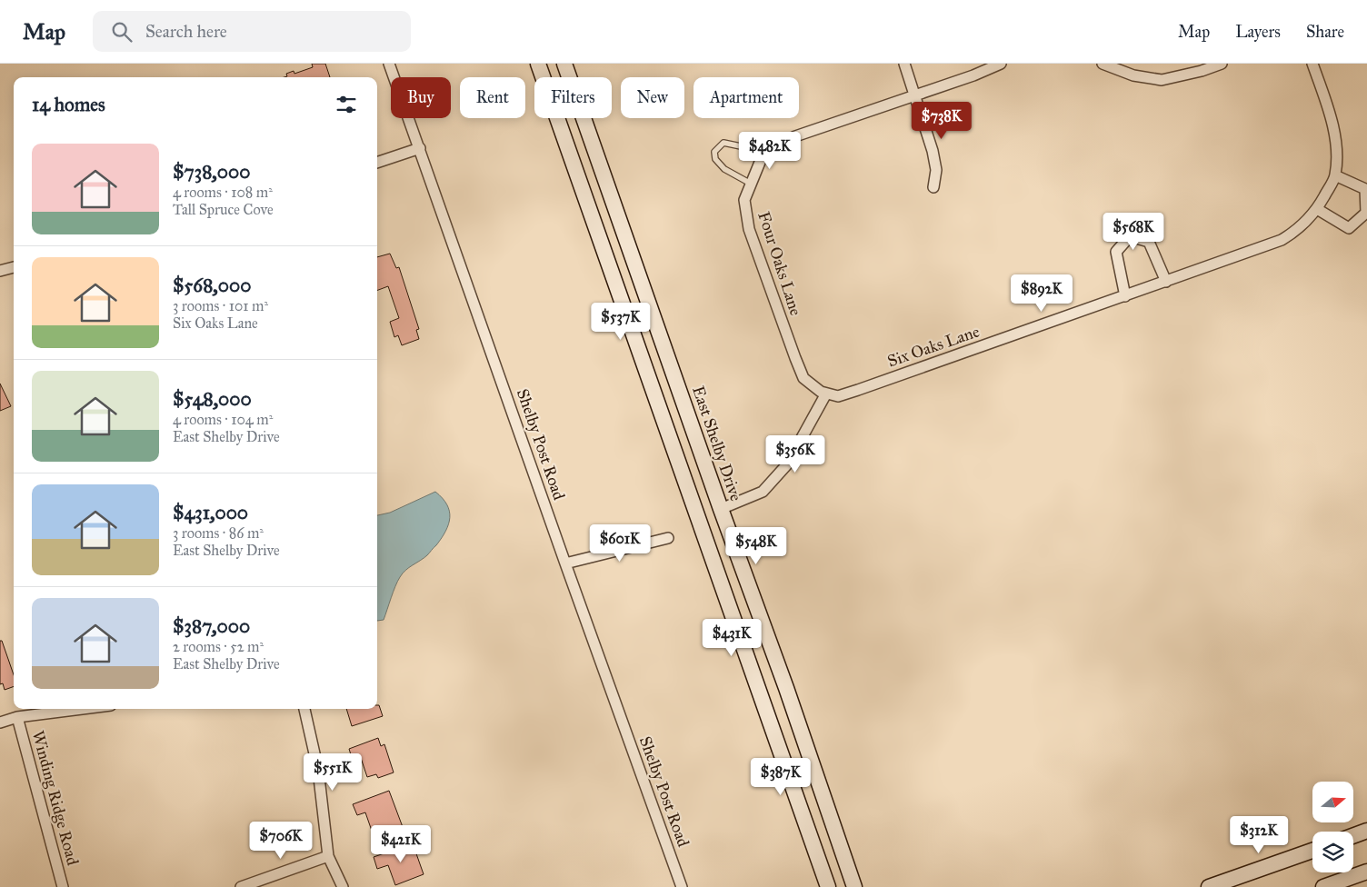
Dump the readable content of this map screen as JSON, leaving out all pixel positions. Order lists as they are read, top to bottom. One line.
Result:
{"streets":{"main road":["East Shelby Drive"],"street":["Four Oaks Lane","Six Oaks Lane","Shelby Post Road","Winding Ridge Road"]},"crossings":[["Four Oaks Lane","Six Oaks Lane"]],"north":"right","page":{"header":"Map","search":"Search here","nav":["Map","Layers","Share"],"chip":["Buy","Rent","Filters","New","Apartment"],"heading":"14 homes","price":["$738K","$482K","$568K","$892K","$537K","$356K","$601K","$548K","$431K","$551K","$387K","$312K","$706K","$421K"],"list":[{"name":"$738,000","note":"4 rooms · 108 m² · Tall Spruce Cove"},{"name":"$568,000","note":"3 rooms · 101 m² · Six Oaks Lane"},{"name":"$548,000","note":"4 rooms · 104 m² · East Shelby Drive"},{"name":"$431,000","note":"3 rooms · 86 m² · East Shelby Drive"},{"name":"$387,000","note":"2 rooms · 52 m² · East Shelby Drive"}]}}
